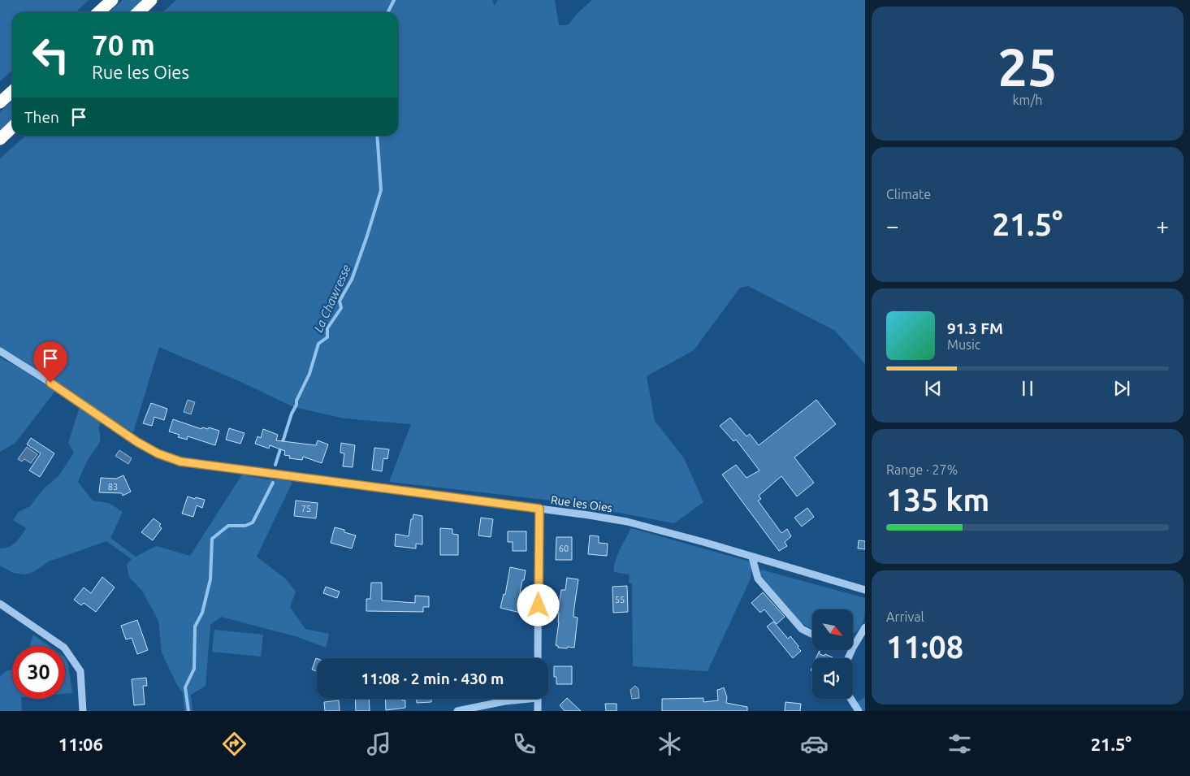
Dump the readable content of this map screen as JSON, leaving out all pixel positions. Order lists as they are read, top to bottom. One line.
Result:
{"streets":{"street":["Rue les Oies"]},"water":["La Chawresse"],"house_numbers":["83","75","60","55"],"north":"bottom right","page":{"tile":[["25","km/h"],"Climate",["Range · 27%","135 km"],["Arrival","11:08"]],"turn":["70 m","Rue les Oies"],"then":"Then","heat":["−","21.5°","+"],"song":["91.3 FM","Music"],"limit":"30","trip":"11:08 · 2 min · 430 m","tabs":["11:06","21.5°"]}}
